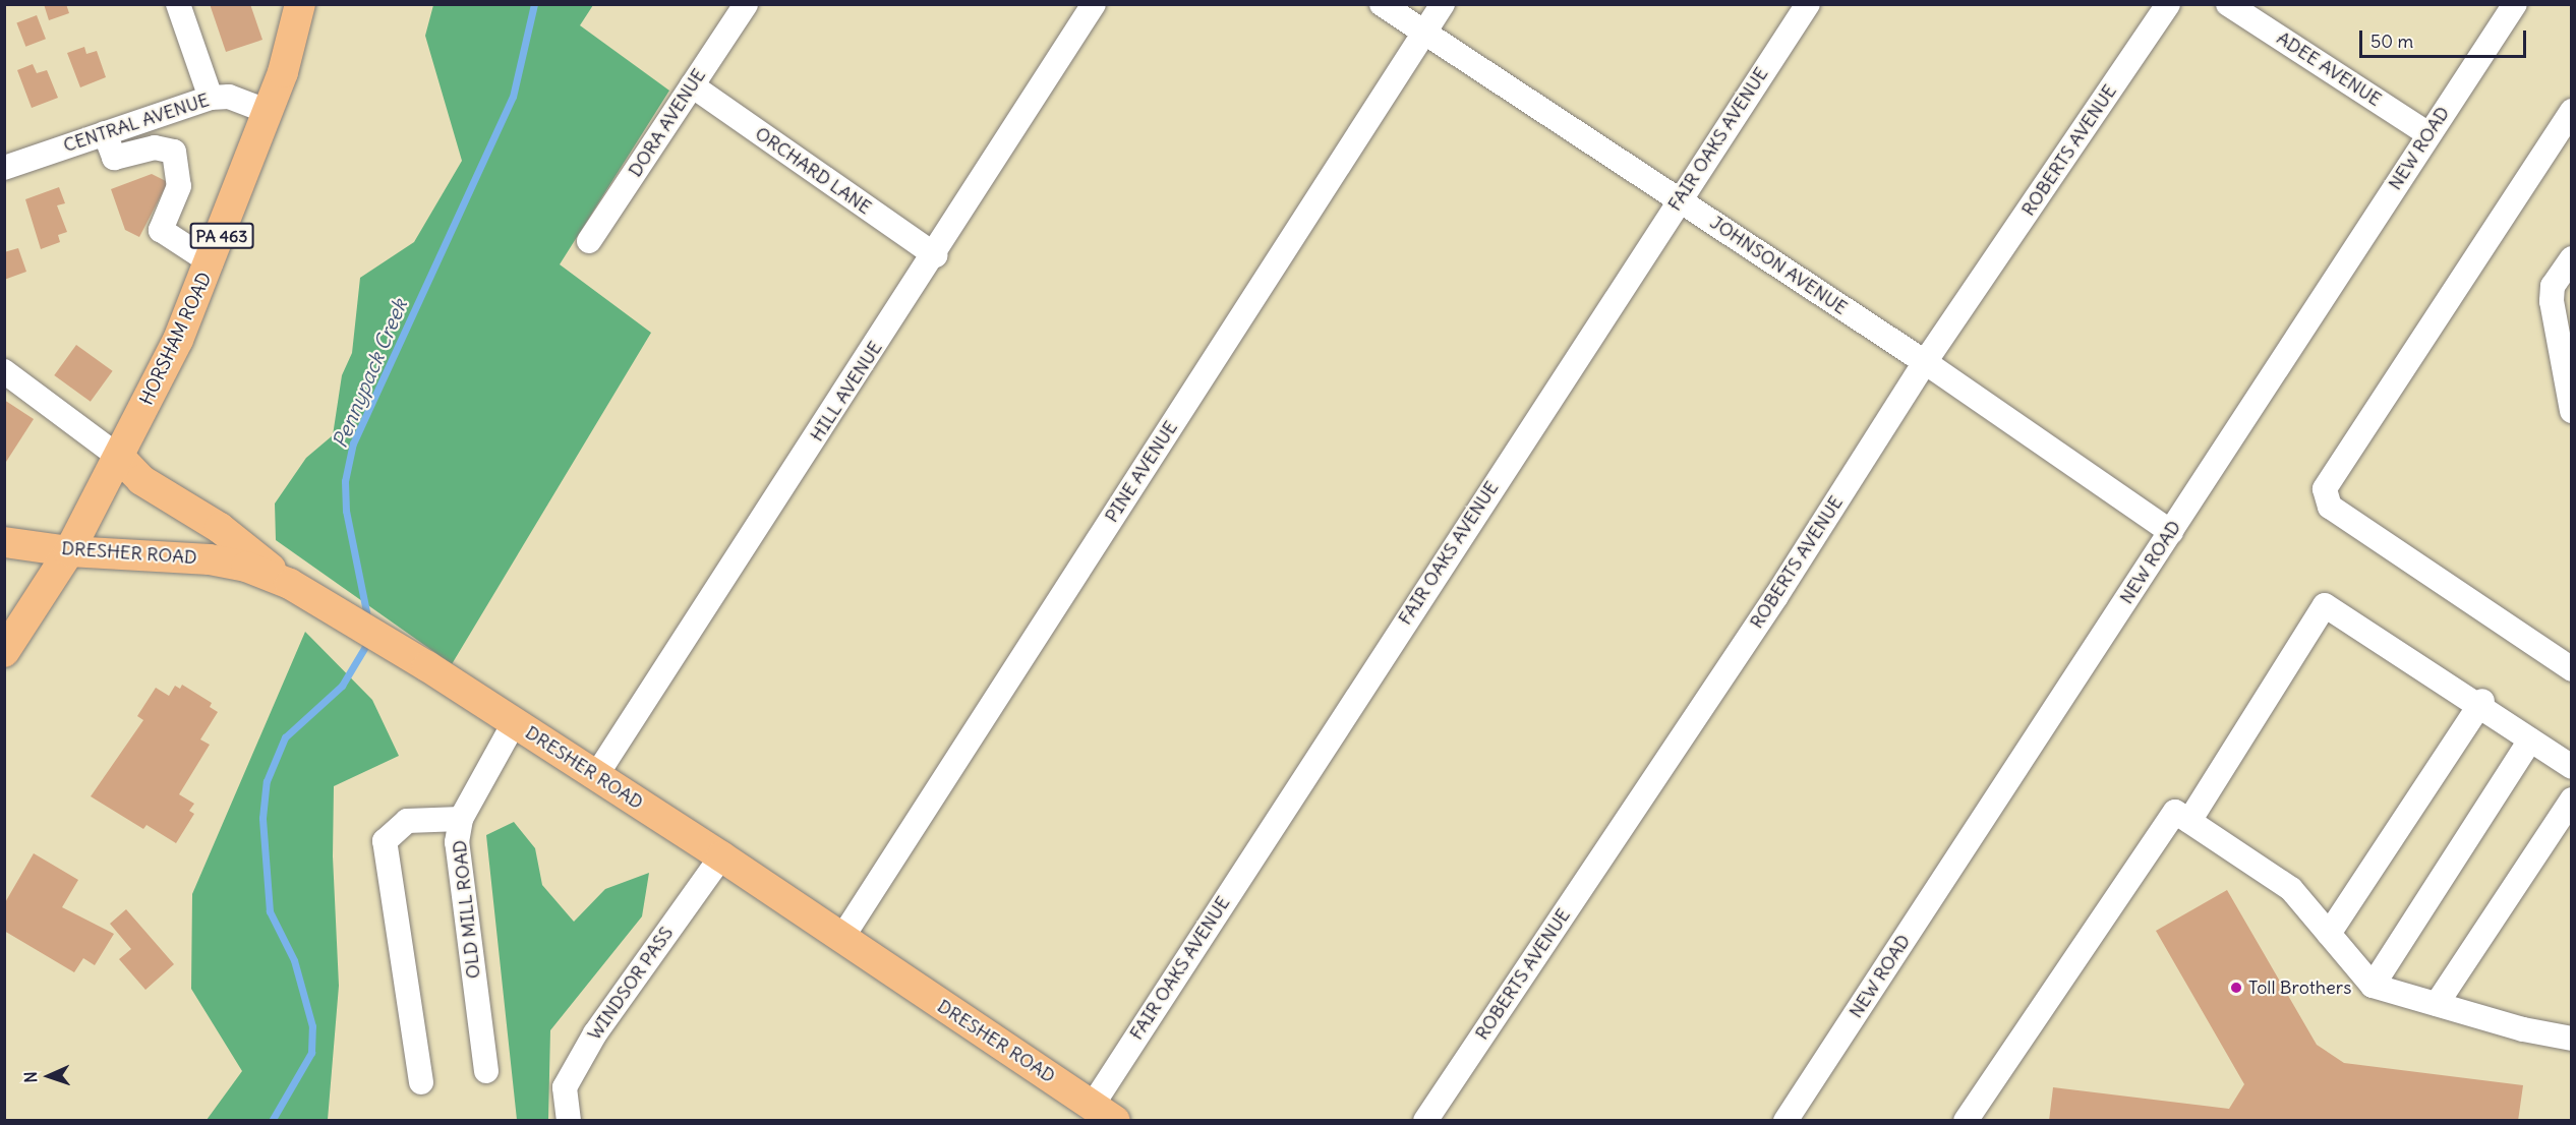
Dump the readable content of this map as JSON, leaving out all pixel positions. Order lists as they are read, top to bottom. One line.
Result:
{"streets":{"main road":["PA 463","HORSHAM ROAD","DRESHER ROAD"],"street":["ADEE AVENUE","CENTRAL AVENUE","DORA AVENUE","FAIR OAKS AVENUE","NEW ROAD","ROBERTS AVENUE","ORCHARD LANE","JOHNSON AVENUE","HILL AVENUE","PINE AVENUE","OLD MILL ROAD","WINDSOR PASS"]},"crossings":[["ADEE AVENUE","NEW ROAD"],["CENTRAL AVENUE","HORSHAM ROAD"],["DORA AVENUE","ORCHARD LANE"],["FAIR OAKS AVENUE","JOHNSON AVENUE"],["FAIR OAKS AVENUE","DRESHER ROAD"],["NEW ROAD","JOHNSON AVENUE"],["ROBERTS AVENUE","JOHNSON AVENUE"],["ORCHARD LANE","HILL AVENUE"],["JOHNSON AVENUE","PINE AVENUE"],["HORSHAM ROAD","DRESHER ROAD"],["HILL AVENUE","DRESHER ROAD"],["PINE AVENUE","DRESHER ROAD"],["DRESHER ROAD","OLD MILL ROAD"],["DRESHER ROAD","WINDSOR PASS"]],"water":["Pennypack Creek"],"places":["Toll Brothers"],"scale_bar":"50 m","north":"left"}
